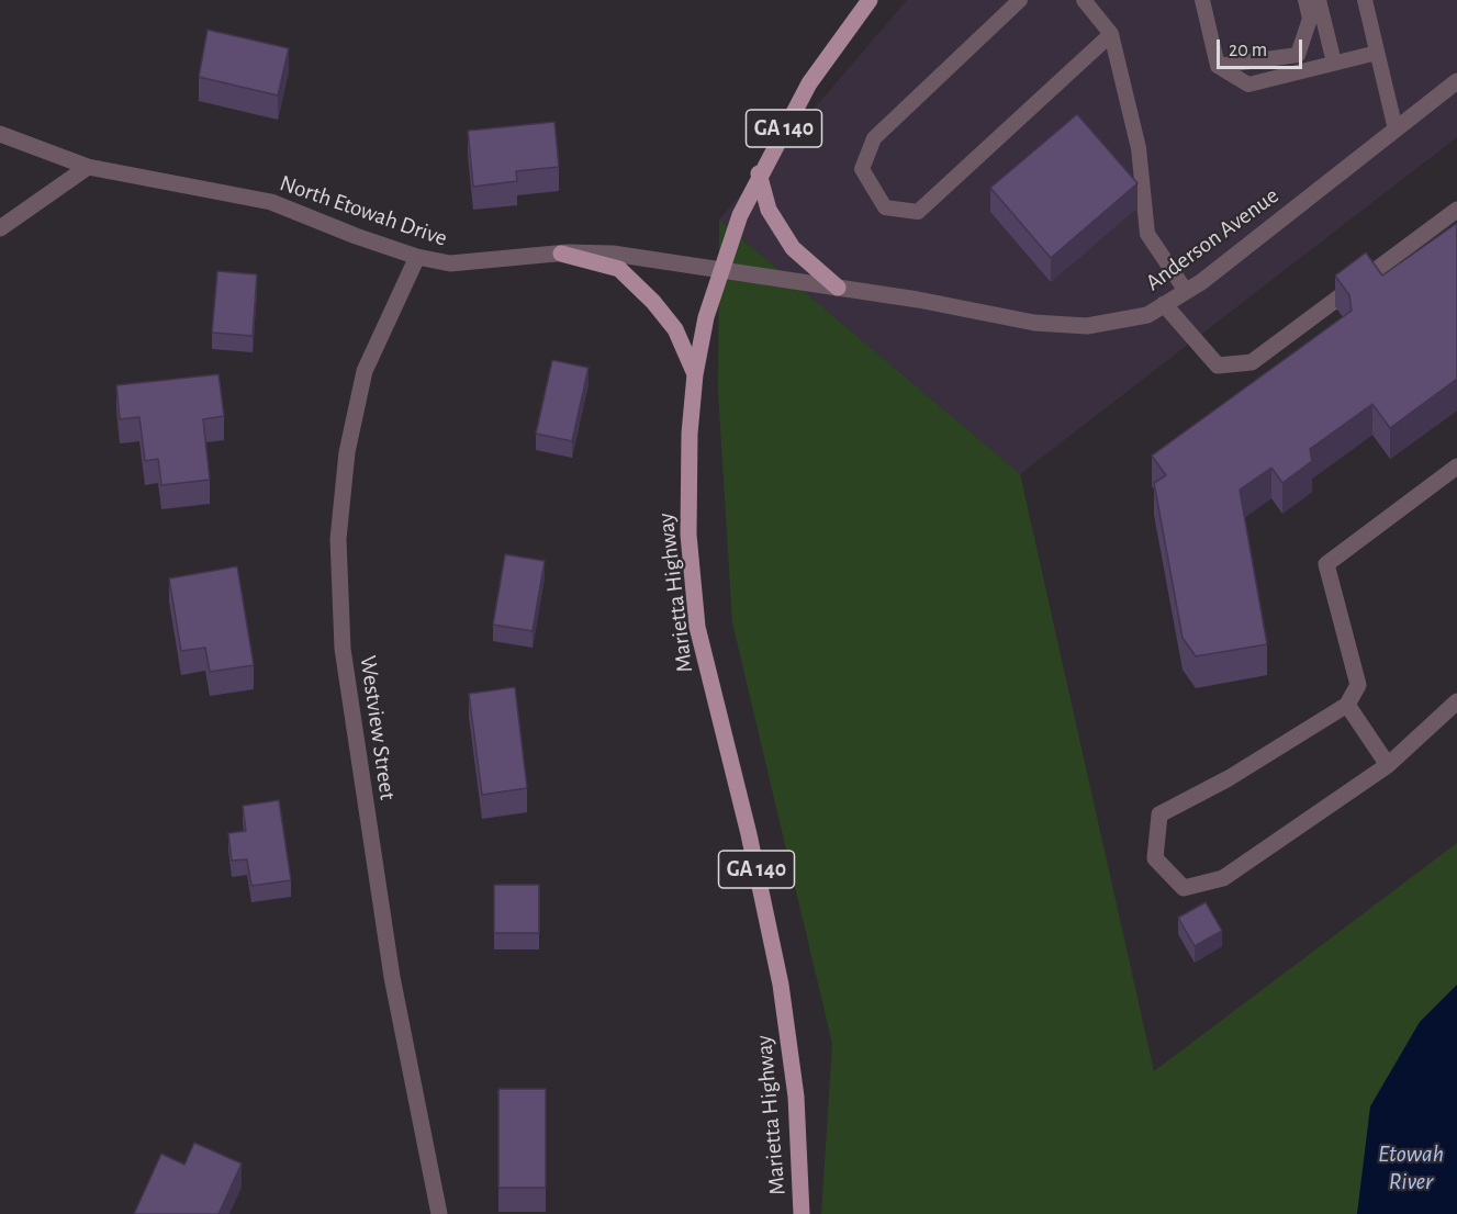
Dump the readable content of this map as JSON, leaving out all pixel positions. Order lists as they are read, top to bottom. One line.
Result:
{"streets":{"main road":["GA 140","Marietta Highway"],"street":["North Etowah Drive","Anderson Avenue","Westview Street"]},"crossings":[["North Etowah Drive","Anderson Avenue"],["North Etowah Drive","Marietta Highway"],["North Etowah Drive","Westview Street"],["Anderson Avenue","Marietta Highway"]],"water":["Etowah River"],"scale_bar":"20 m"}
